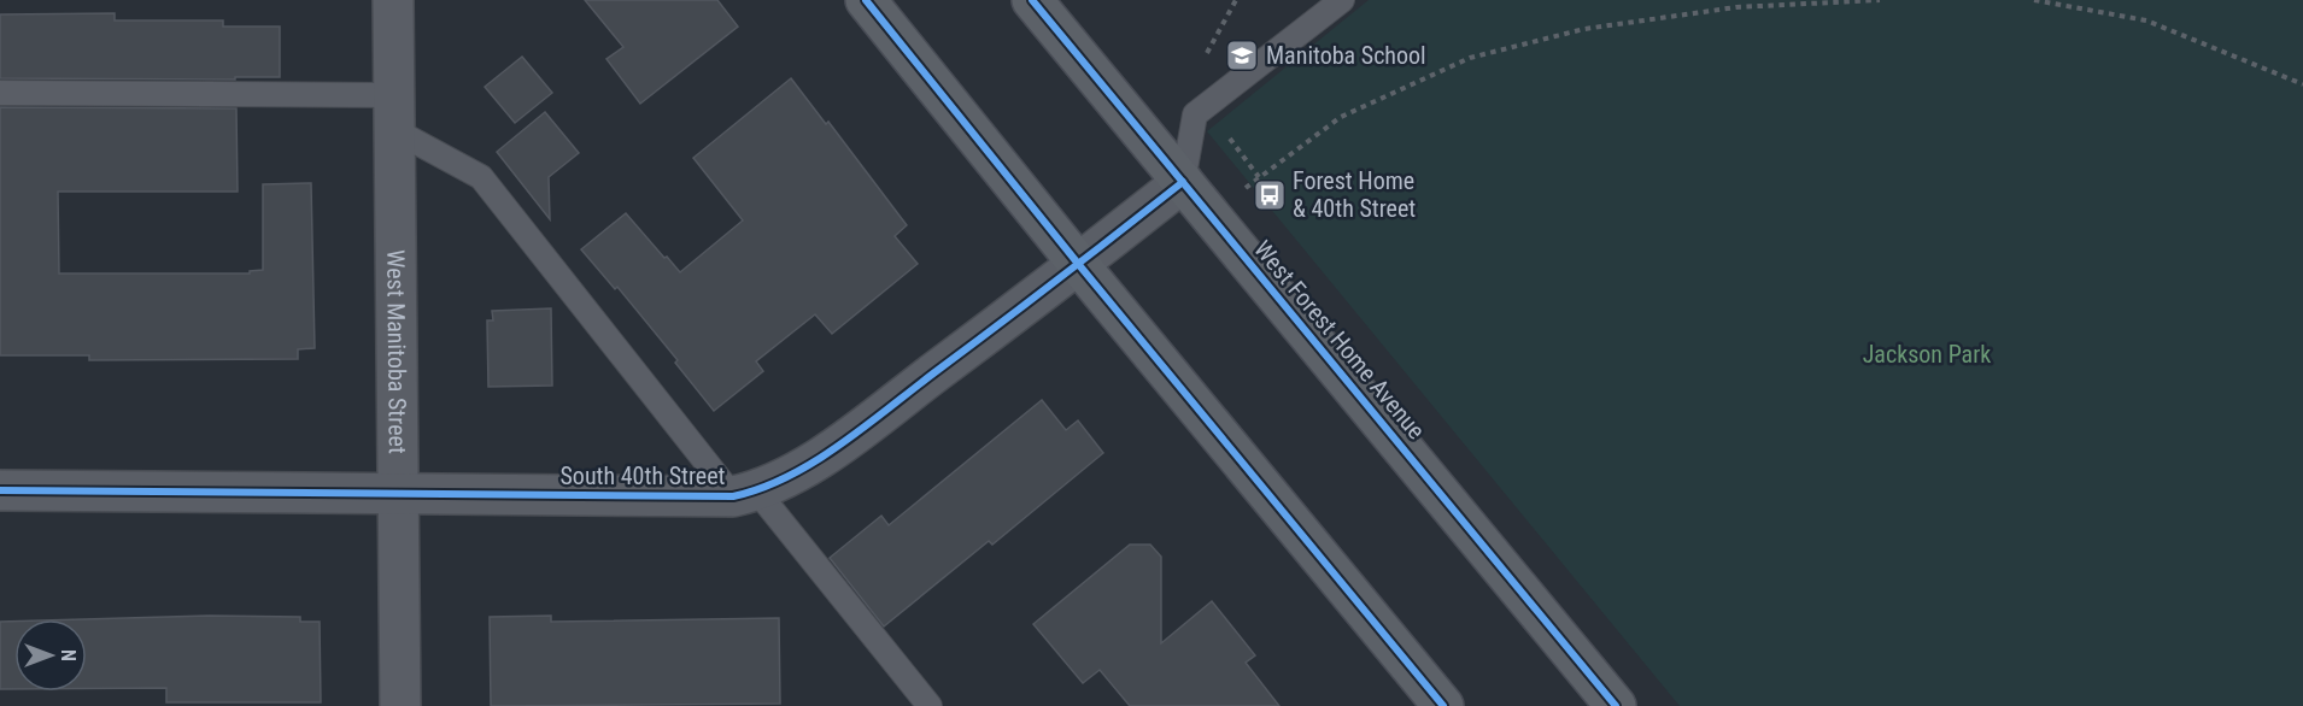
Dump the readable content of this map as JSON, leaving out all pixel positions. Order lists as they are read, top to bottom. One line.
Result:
{"streets":{"main road":["West Forest Home Avenue"],"street":["West Manitoba Street","South 40th Street"]},"crossings":[["West Forest Home Avenue","South 40th Street"],["West Manitoba Street","South 40th Street"]],"parks":["Jackson Park"],"places":{"school or university":["Manitoba School"],"bus stop":["Forest Home & 40th Street"]},"north":"right"}
